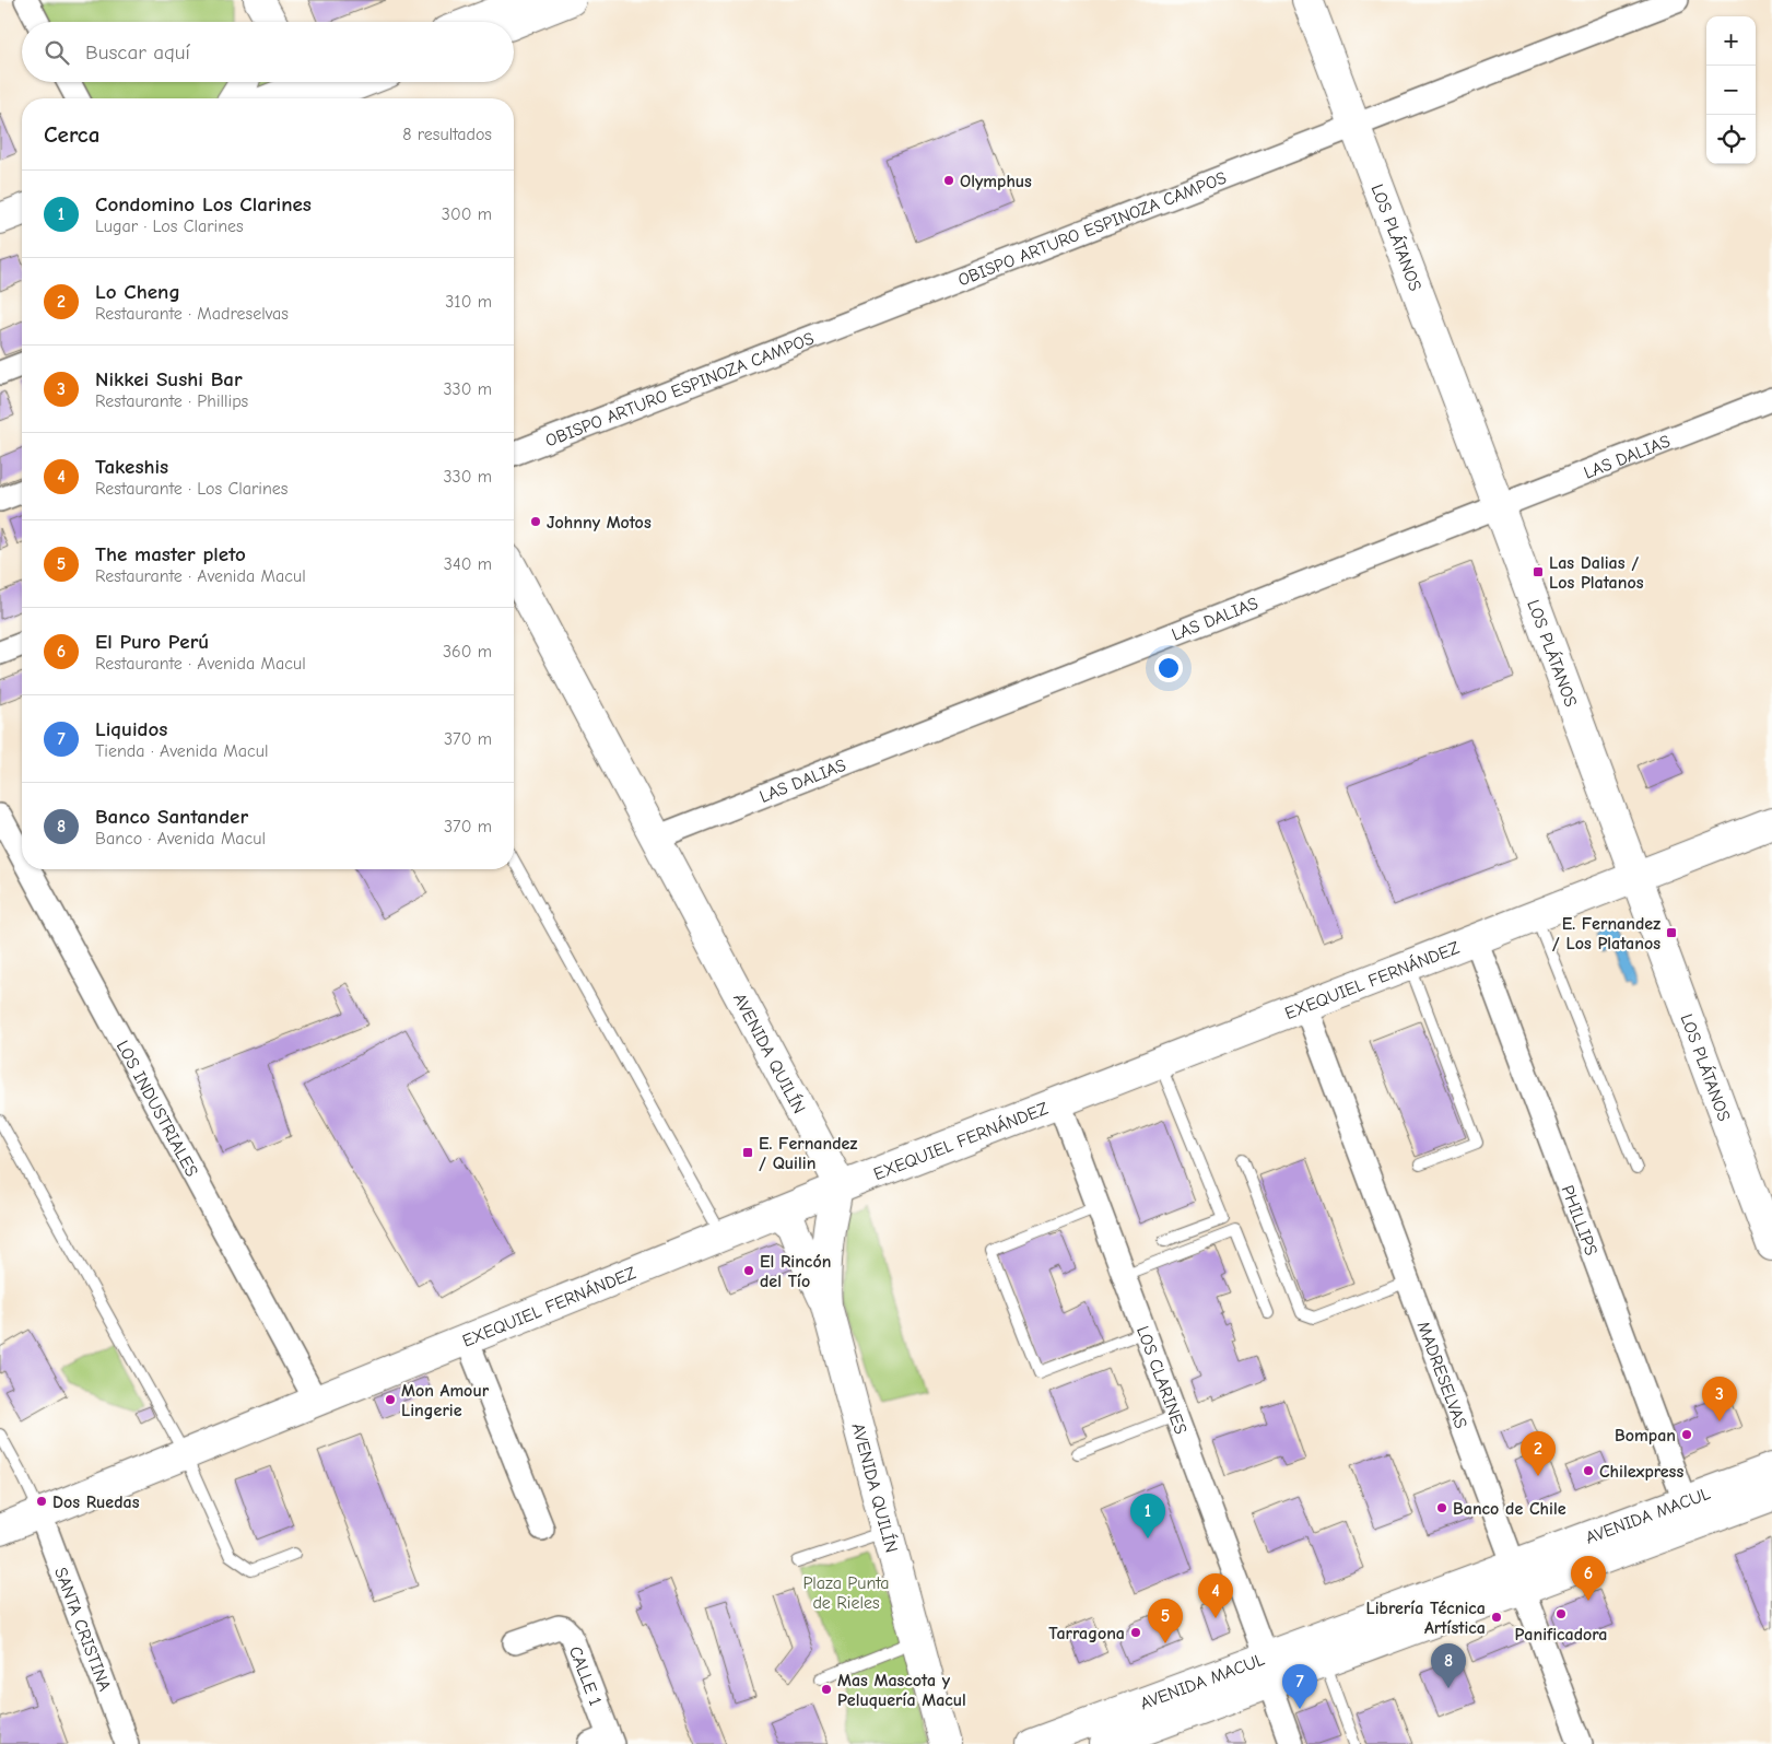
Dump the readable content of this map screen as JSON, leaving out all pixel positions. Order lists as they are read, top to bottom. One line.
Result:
{"streets":{"main road":["LOS PLÁTANOS","EXEQUIEL FERNÁNDEZ","AVENIDA QUILÍN","AVENIDA MACUL"],"street":["OBISPO ARTURO ESPINOZA CAMPOS","LAS DALIAS","LOS INDUSTRIALES","PHILLIPS","MADRESELVAS","LOS CLARINES","SANTA CRISTINA","CALLE 1"]},"crossings":[["OBISPO ARTURO ESPINOZA CAMPOS","LOS PLÁTANOS"],["LOS PLÁTANOS","LAS DALIAS"],["LOS PLÁTANOS","EXEQUIEL FERNÁNDEZ"],["LAS DALIAS","AVENIDA QUILÍN"],["EXEQUIEL FERNÁNDEZ","AVENIDA QUILÍN"],["EXEQUIEL FERNÁNDEZ","LOS INDUSTRIALES"],["EXEQUIEL FERNÁNDEZ","PHILLIPS"],["EXEQUIEL FERNÁNDEZ","MADRESELVAS"],["EXEQUIEL FERNÁNDEZ","LOS CLARINES"],["EXEQUIEL FERNÁNDEZ","SANTA CRISTINA"],["PHILLIPS","AVENIDA MACUL"],["MADRESELVAS","AVENIDA MACUL"],["LOS CLARINES","AVENIDA MACUL"]],"parks":["Plaza Punta de Rieles"],"places":{"other":["Olymphus","Johnny Motos","El Rincón del Tío","Mon Amour Lingerie","Bompan","Chilexpress","Dos Ruedas","Banco de Chile","Panificadora","Librería Técnica Artística","Tarragona","Mas Mascota y Peluquería Macul"],"transit":["Las Dalias / Los Platanos","E. Fernandez / Los Platanos","E. Fernandez / Quilin"]},"page":{"map_buttons":["+","−"],"search":"Buscar aquí","heading":["Cerca","8 resultados"],"list":[{"mark":"1","name":"Condomino Los Clarines","note":"Lugar · Los Clarines","value":"300 m"},{"mark":"2","name":"Lo Cheng","note":"Restaurante · Madreselvas","value":"310 m"},{"mark":"3","name":"Nikkei Sushi Bar","note":"Restaurante · Phillips","value":"330 m"},{"mark":"4","name":"Takeshis","note":"Restaurante · Los Clarines","value":"330 m"},{"mark":"5","name":"The master pleto","note":"Restaurante · Avenida Macul","value":"340 m"},{"mark":"6","name":"El Puro Perú","note":"Restaurante · Avenida Macul","value":"360 m"},{"mark":"7","name":"Liquidos","note":"Tienda · Avenida Macul","value":"370 m"},{"mark":"8","name":"Banco Santander","note":"Banco · Avenida Macul","value":"370 m"}],"pins":["3","2","1","6","4","5","8","7"]}}
